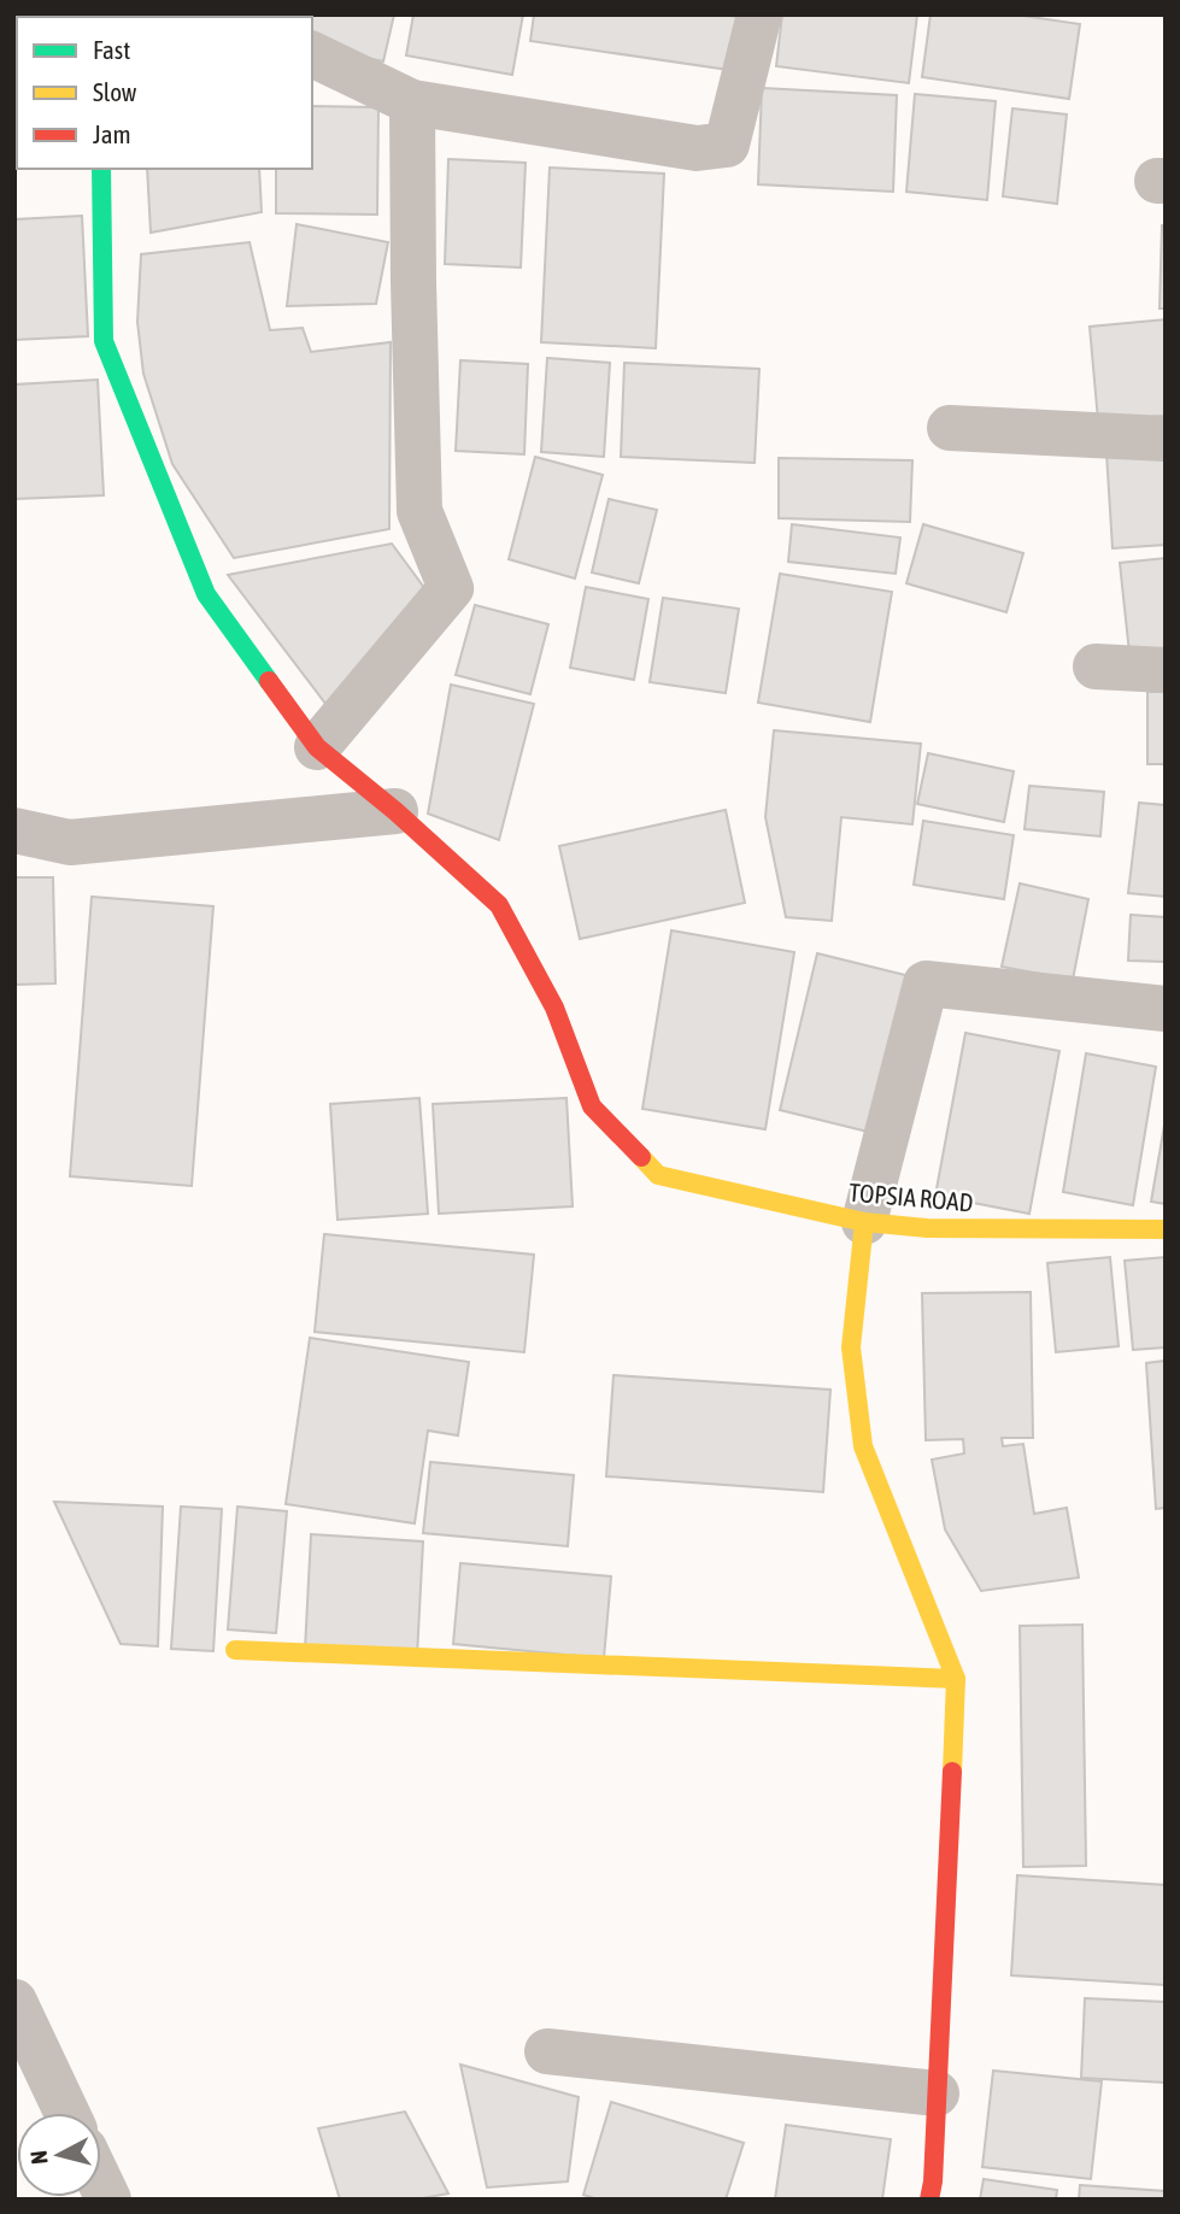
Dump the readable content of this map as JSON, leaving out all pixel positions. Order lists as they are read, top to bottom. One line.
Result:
{"streets":{"street":["TOPSIA ROAD"]},"legend":["Fast","Slow","Jam"],"north":"left"}
